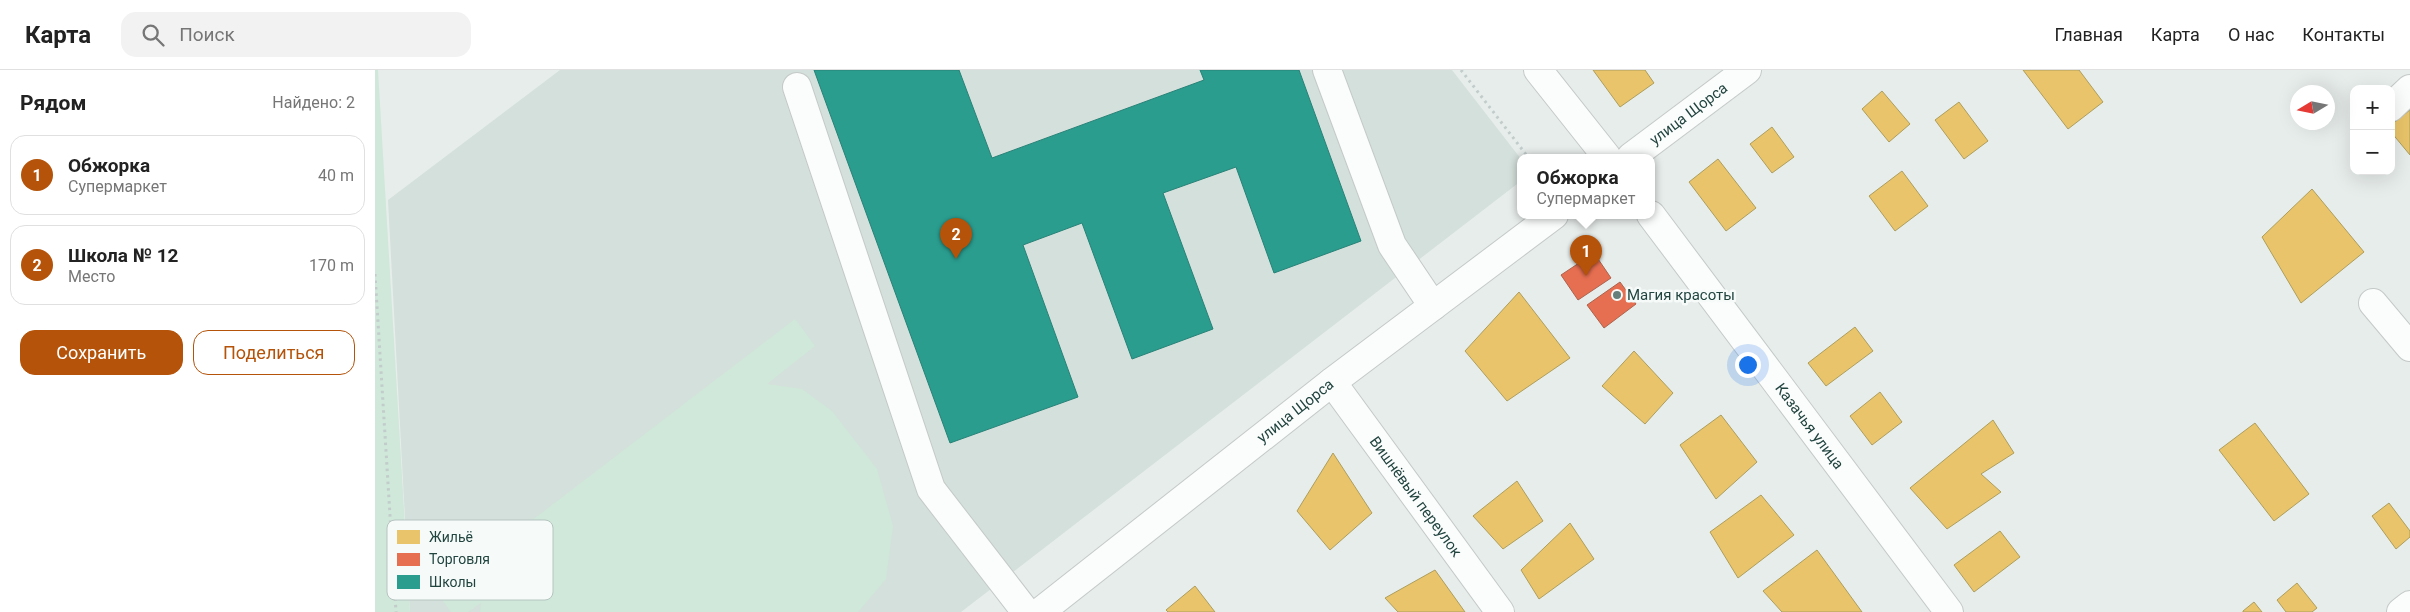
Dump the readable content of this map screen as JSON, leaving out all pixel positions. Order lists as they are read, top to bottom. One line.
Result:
{"streets":{"street":["улица Щорса","Казачья улица","Вишнёвый переулок"]},"crossings":[["улица Щорса","Вишнёвый переулок"]],"places":["Магия красоты"],"legend":["Жильё","Торговля","Школы"],"north":"left","page":{"header":"Карта","search":"Поиск","nav":["Главная","Карта","О нас","Контакты"],"heading":["Рядом","Найдено: 2"],"map_buttons":["+","−"],"list":[{"mark":"1","name":"Обжорка","note":"Супермаркет","value":"40 m"},{"mark":"2","name":"Школа № 12","note":"Место","value":"170 m"}],"popup":["Обжорка","Супермаркет"],"pins":["2","1"],"buttons":["Сохранить","Поделиться"]}}
